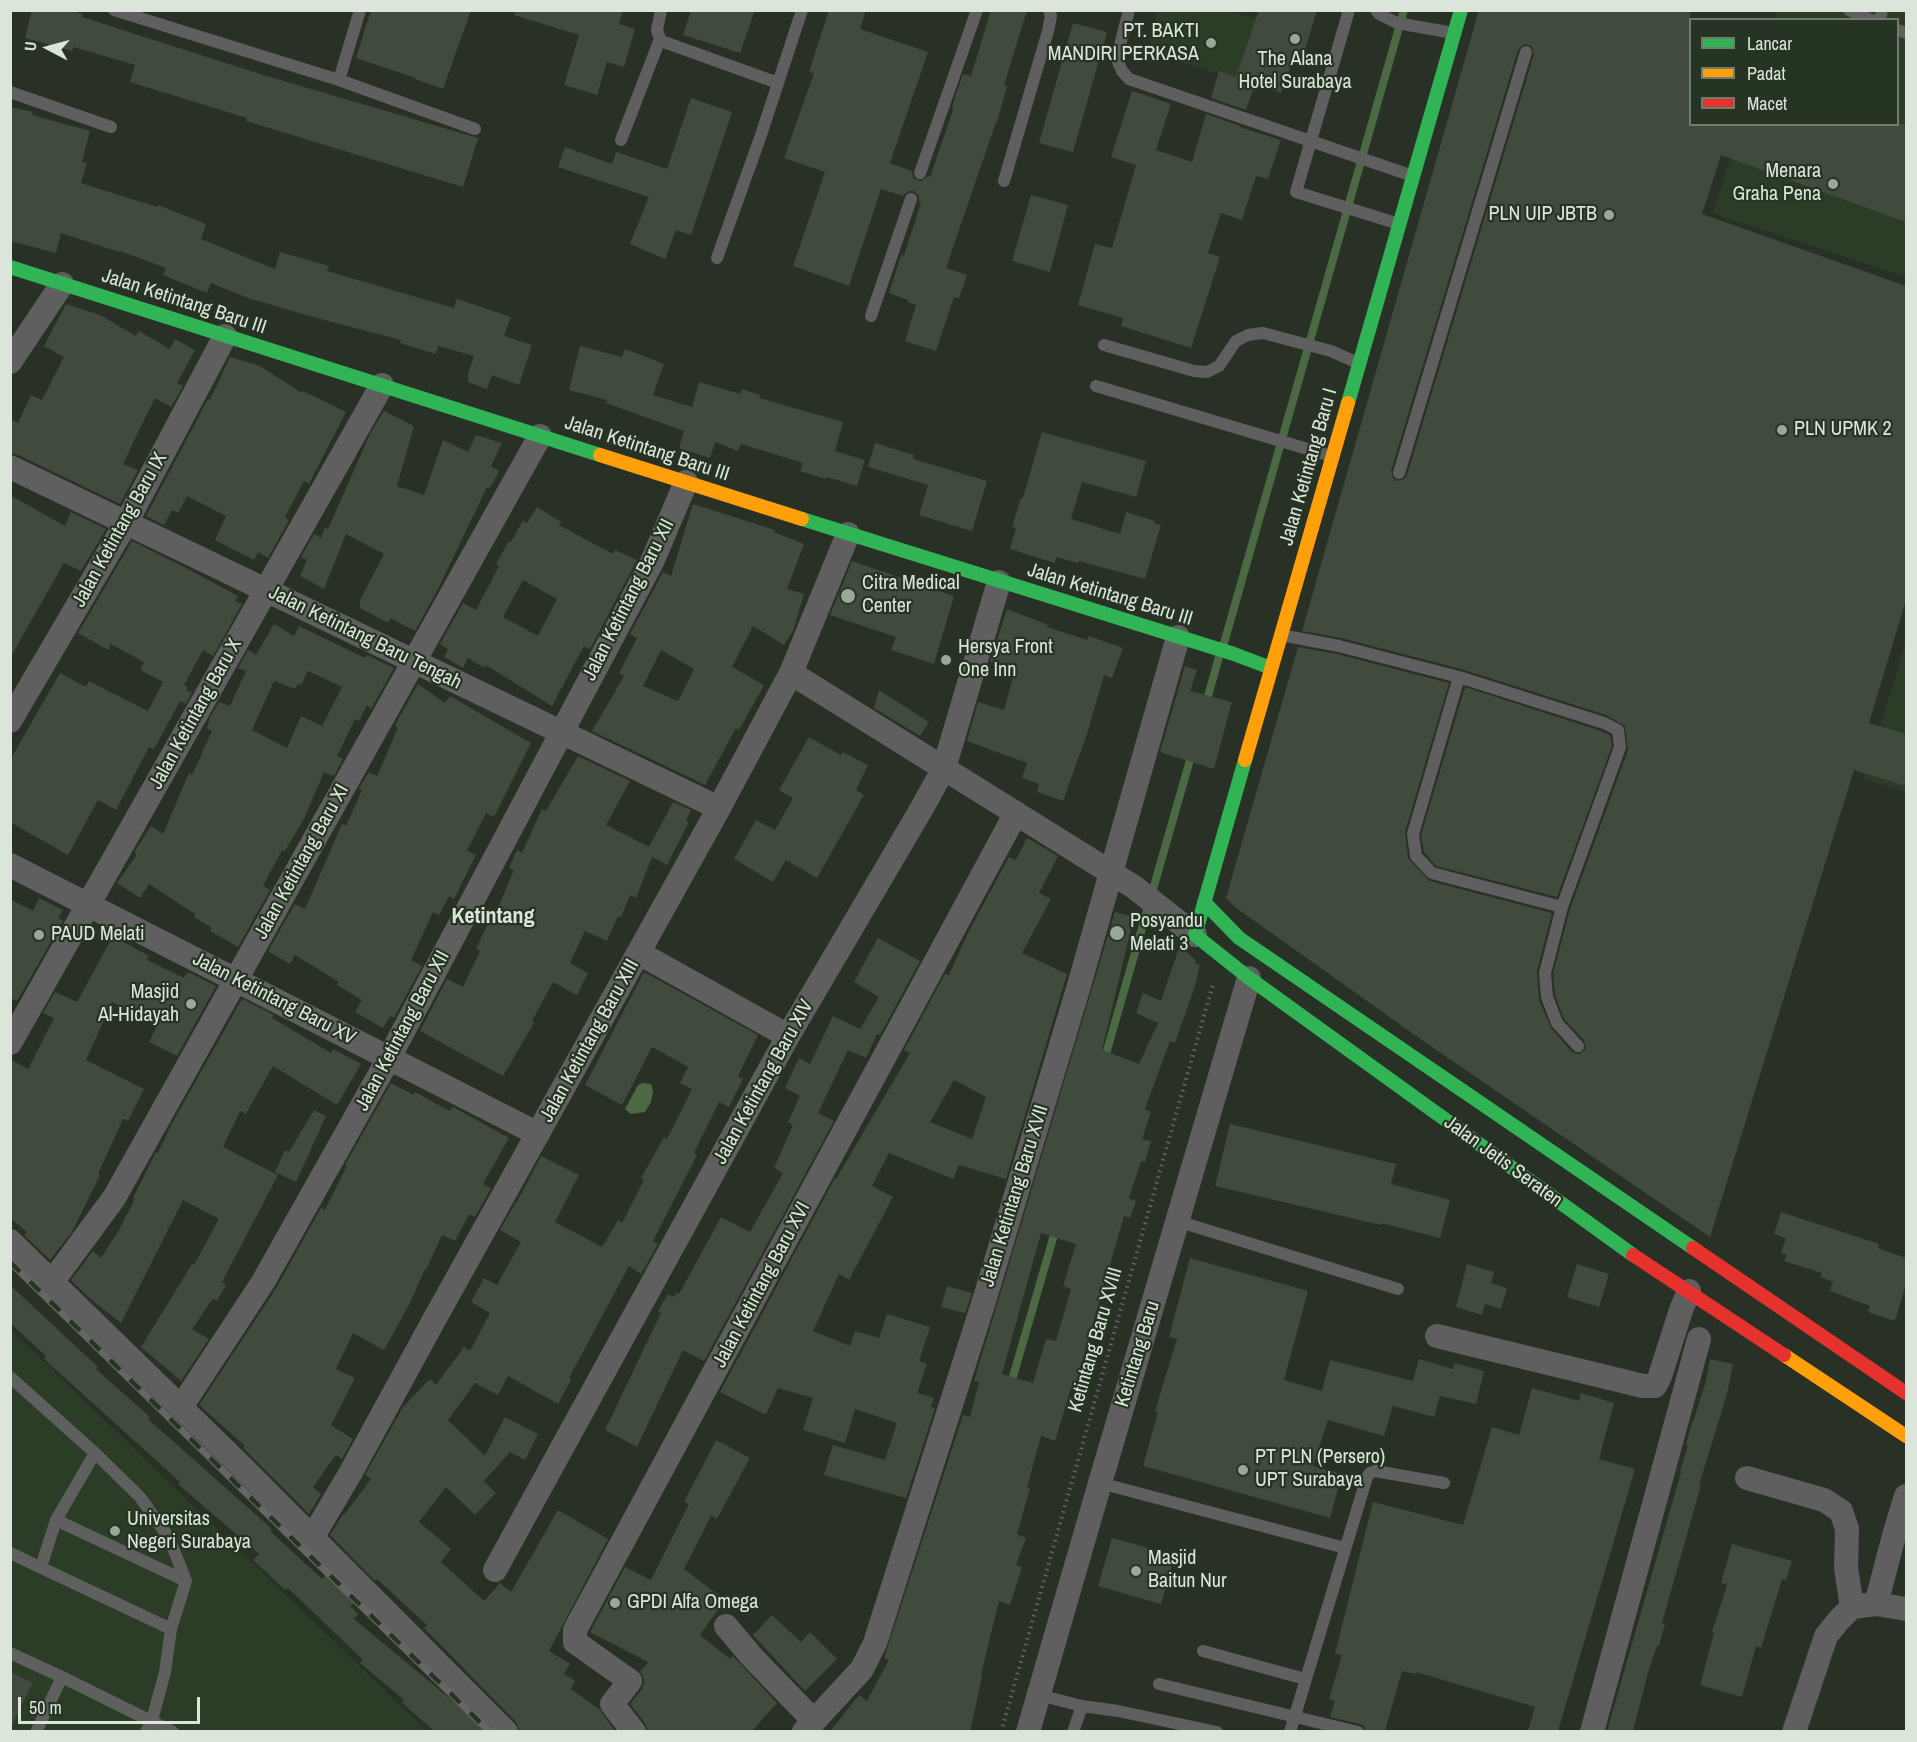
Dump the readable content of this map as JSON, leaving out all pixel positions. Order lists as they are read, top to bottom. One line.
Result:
{"streets":{"street":["Jalan Ketintang Baru III","Jalan Ketintang Baru I","Jalan Ketintang Baru IX","Jalan Ketintang Baru XII","Jalan Ketintang Baru Tengah","Jalan Ketintang Baru X","Jalan Ketintang Baru XI","Jalan Ketintang Baru XV","Jalan Ketintang Baru XIII","Jalan Ketintang Baru XIV","Jalan Jetis Seraten","Jalan Ketintang Baru XVII","Jalan Ketintang Baru XVI","Ketintang Baru"],"path":["Ketintang Baru XVIII"]},"crossings":[["Jalan Ketintang Baru III","Jalan Ketintang Baru I"],["Jalan Ketintang Baru III","Jalan Ketintang Baru IX"],["Jalan Ketintang Baru III","Jalan Ketintang Baru XII"],["Jalan Ketintang Baru III","Jalan Ketintang Baru X"],["Jalan Ketintang Baru III","Jalan Ketintang Baru XI"],["Jalan Ketintang Baru III","Jalan Ketintang Baru XIII"],["Jalan Ketintang Baru III","Jalan Ketintang Baru XIV"],["Jalan Ketintang Baru III","Jalan Ketintang Baru XVII"],["Jalan Ketintang Baru I","Jalan Jetis Seraten"],["Jalan Ketintang Baru IX","Jalan Ketintang Baru Tengah"],["Jalan Ketintang Baru XII","Jalan Ketintang Baru Tengah"],["Jalan Ketintang Baru XII","Jalan Ketintang Baru XV"],["Jalan Ketintang Baru Tengah","Jalan Ketintang Baru X"],["Jalan Ketintang Baru Tengah","Jalan Ketintang Baru XI"],["Jalan Ketintang Baru Tengah","Jalan Ketintang Baru XIII"],["Jalan Ketintang Baru X","Jalan Ketintang Baru XV"],["Jalan Ketintang Baru XI","Jalan Ketintang Baru XV"],["Jalan Ketintang Baru XV","Jalan Ketintang Baru XIII"],["Jalan Ketintang Baru XIII","Jalan Jetis Seraten"],["Jalan Ketintang Baru XIV","Jalan Jetis Seraten"],["Jalan Jetis Seraten","Jalan Ketintang Baru XVII"],["Jalan Jetis Seraten","Jalan Ketintang Baru XVI"],["Jalan Jetis Seraten","Ketintang Baru XVIII"],["Jalan Jetis Seraten","Ketintang Baru"]],"districts":["Ketintang"],"places":["The Alana Hotel Surabaya","PT. BAKTI MANDIRI PERKASA","Menara Graha Pena","PLN UIP JBTB","PLN UPMK 2","Citra Medical Center","Hersya Front One Inn","Posyandu Melati 3","PAUD Melati","Masjid Al-Hidayah","PT PLN (Persero) UPT Surabaya","Universitas Negeri Surabaya","Masjid Baitun Nur","GPDI Alfa Omega"],"legend":["Lancar","Padat","Macet"],"scale_bar":"50 m","north":"left"}
